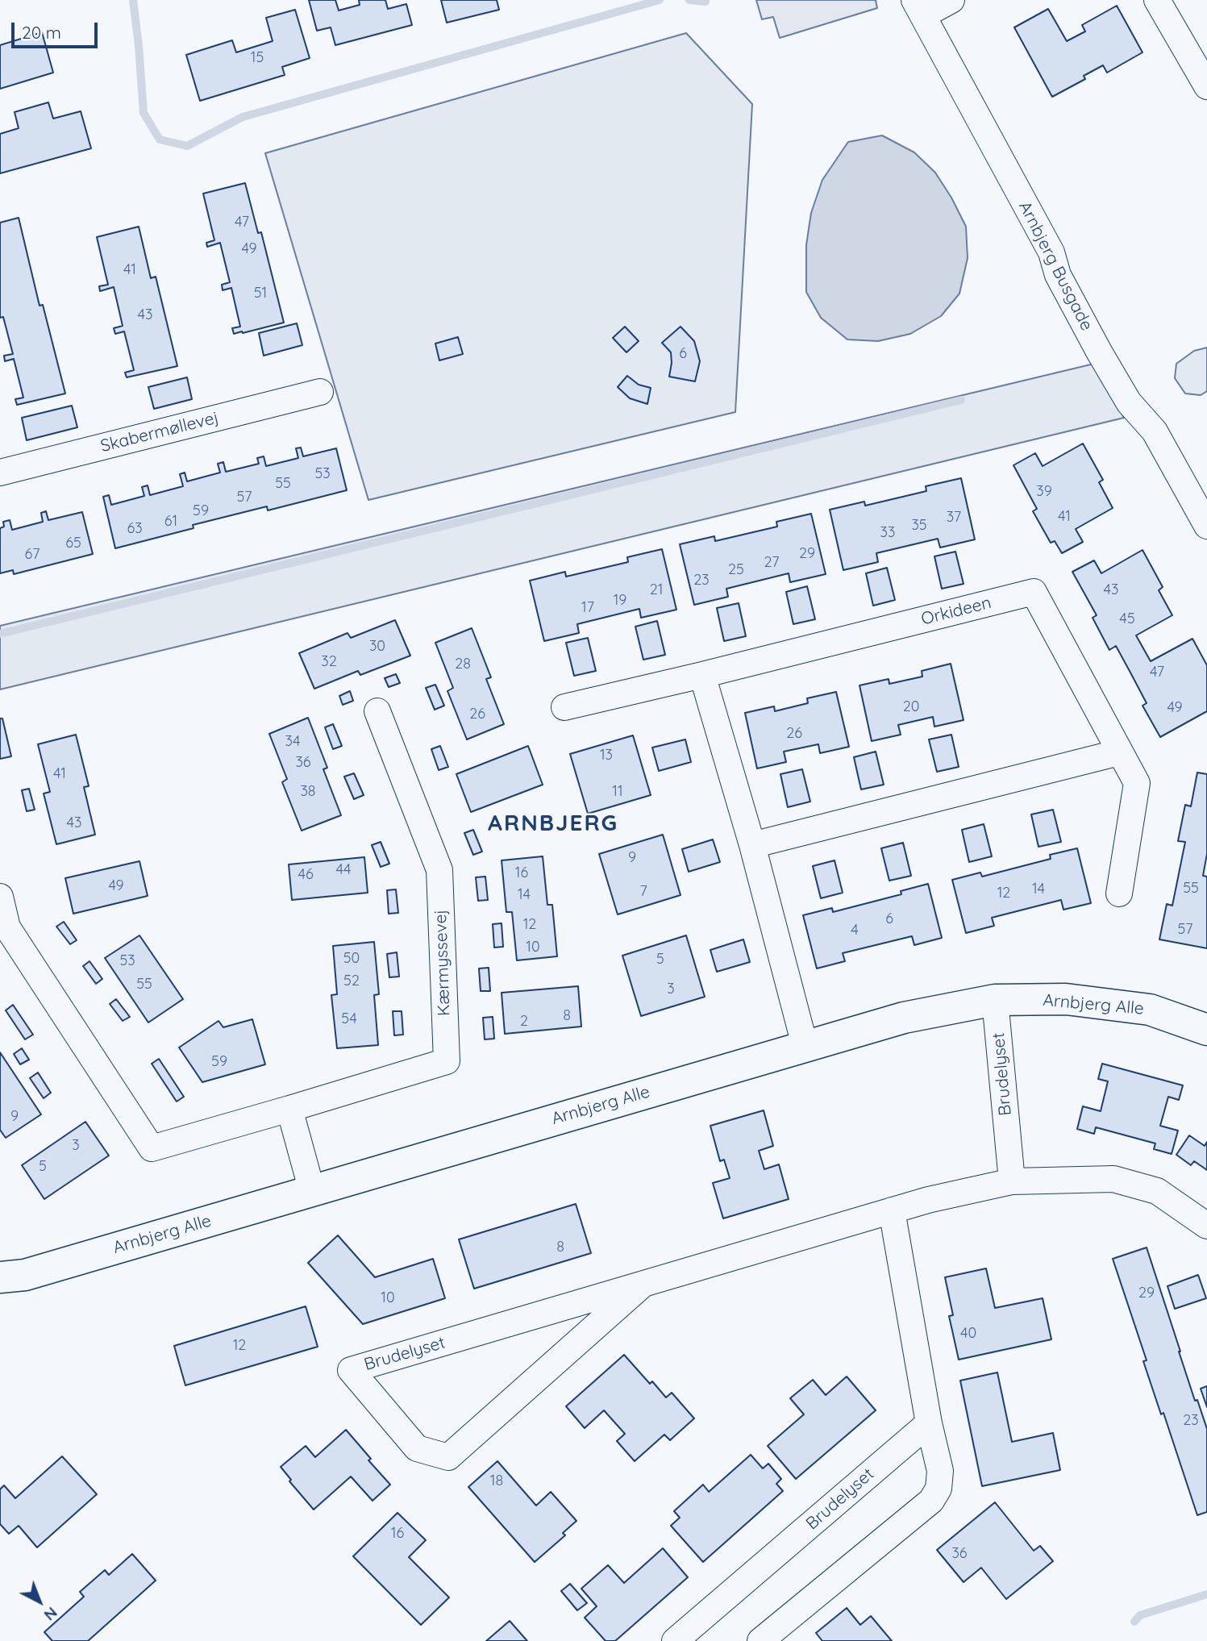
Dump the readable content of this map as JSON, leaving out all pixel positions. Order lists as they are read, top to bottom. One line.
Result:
{"streets":{"street":["Arnbjerg Busgade","Skabermøllevej","Orkideen","Kærmyssevej","Arnbjerg Alle","Brudelyset"]},"crossings":[["Arnbjerg Alle","Brudelyset"]],"districts":["ARNBJERG"],"house_numbers":["15","47","49","41","51","43","6","53","55","39","57","59","41","37","61","35","63","33","65","29","67","27","25","23","21","43","19","17","45","30","32","28","47","20","49","26","26","34","13","36","41","38","11","43","9","44","16","46","49","55","14","7","12","14","6","12","57","4","10","50","5","53","52","55","3","8","54","2","59","9","3","5","8","29","10","40","12","23","18","16","36"],"scale_bar":"20 m","north":"bottom right"}
